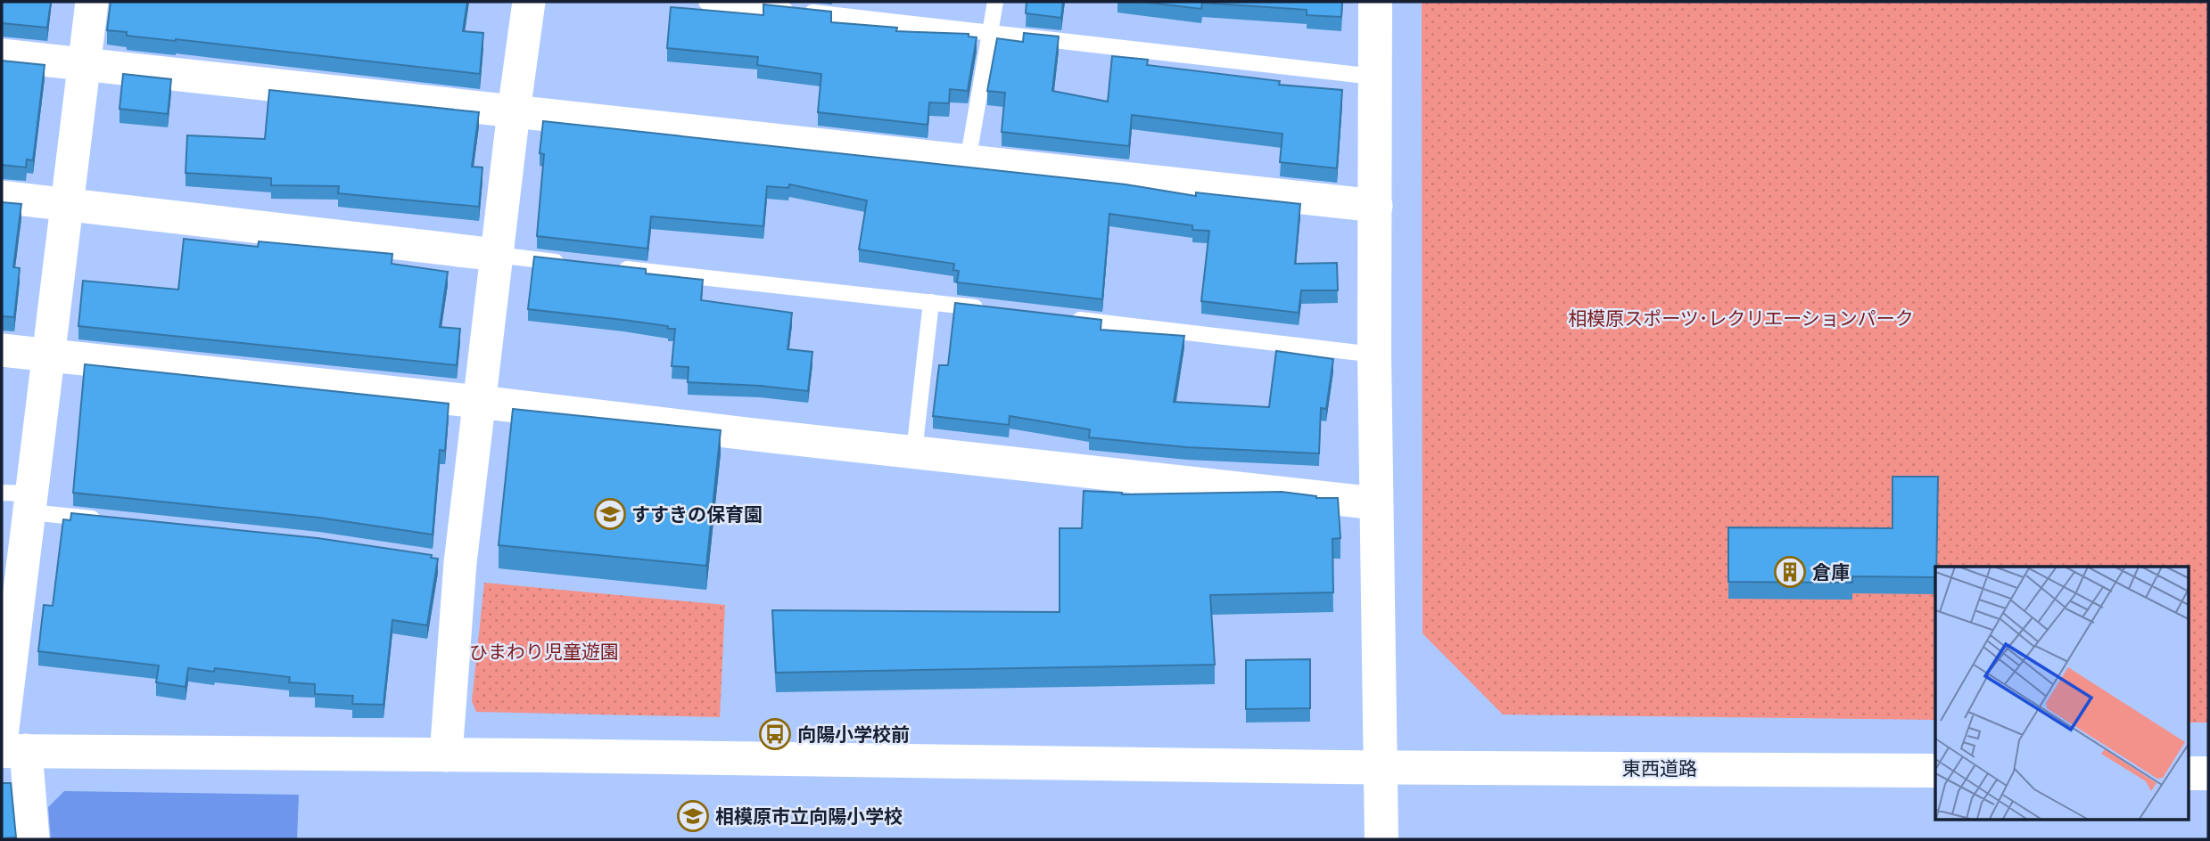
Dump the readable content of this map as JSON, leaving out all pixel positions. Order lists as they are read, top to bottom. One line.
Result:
{"streets":{"street":["東西道路"]},"parks":["相模原スポーツ･レクリエーションパーク","ひまわり児童遊園"],"places":{"school or university":["すすきの保育園","相模原市立向陽小学校"],"building":["倉庫"],"bus stop":["向陽小学校前"]}}
